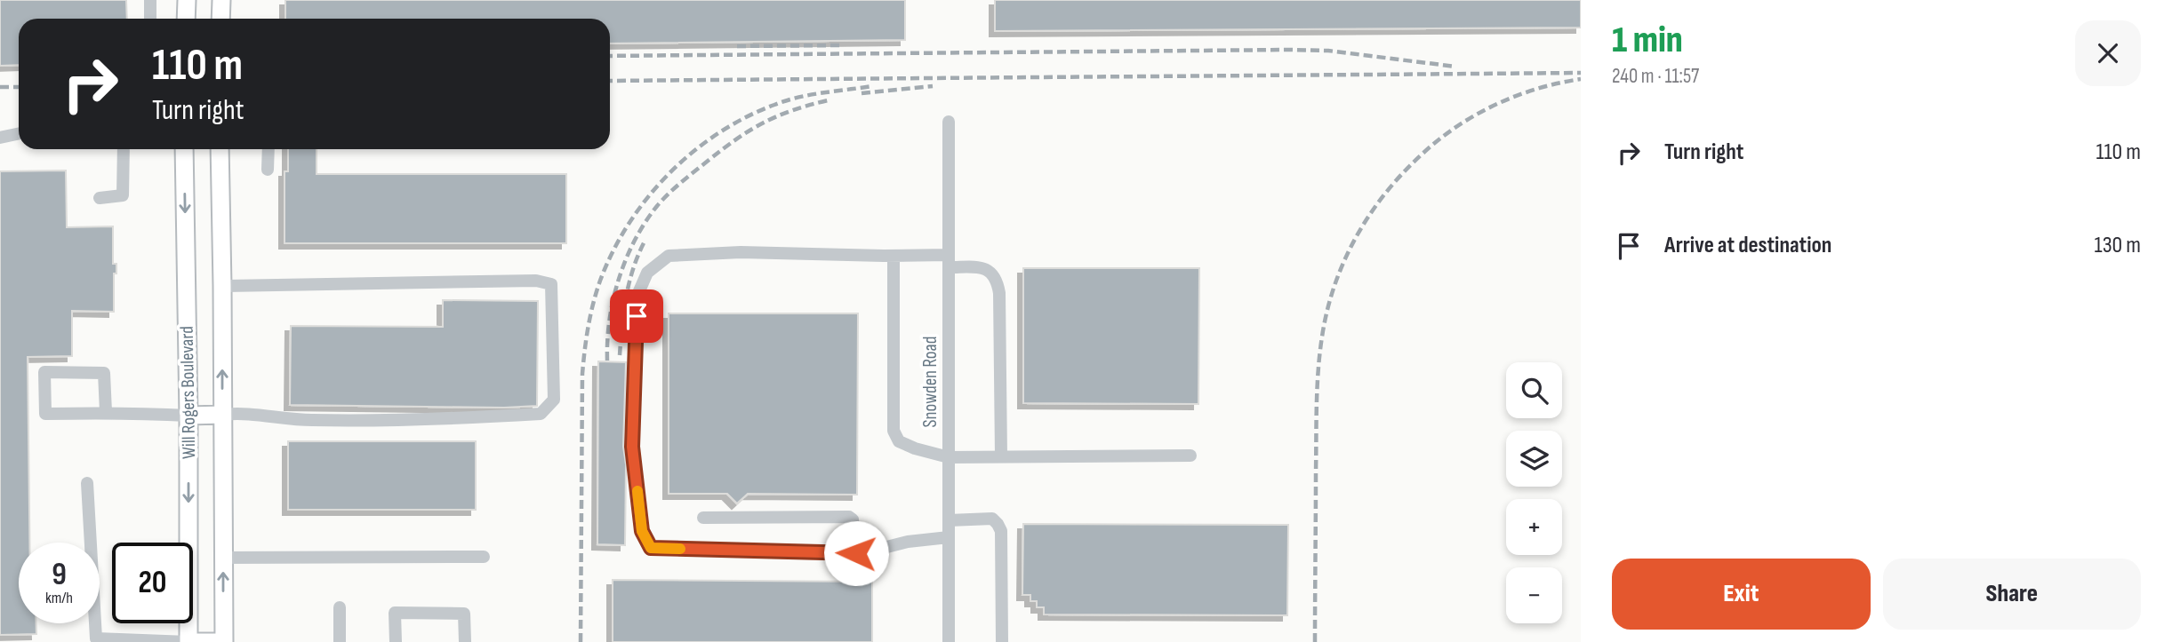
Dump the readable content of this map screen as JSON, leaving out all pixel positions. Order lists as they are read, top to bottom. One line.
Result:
{"streets":{"main road":["Will Rogers Boulevard"],"street":["Snowden Road"]},"page":{"heading":["1 min","240 m · 11:57"],"turn":["110 m","Turn right"],"list":[{"name":"Turn right","value":"110 m"},{"name":"Arrive at destination","value":"130 m"}],"map_buttons":["+","−"],"speed":"9 km/h","limit":"20","buttons":["Exit","Share"]}}
